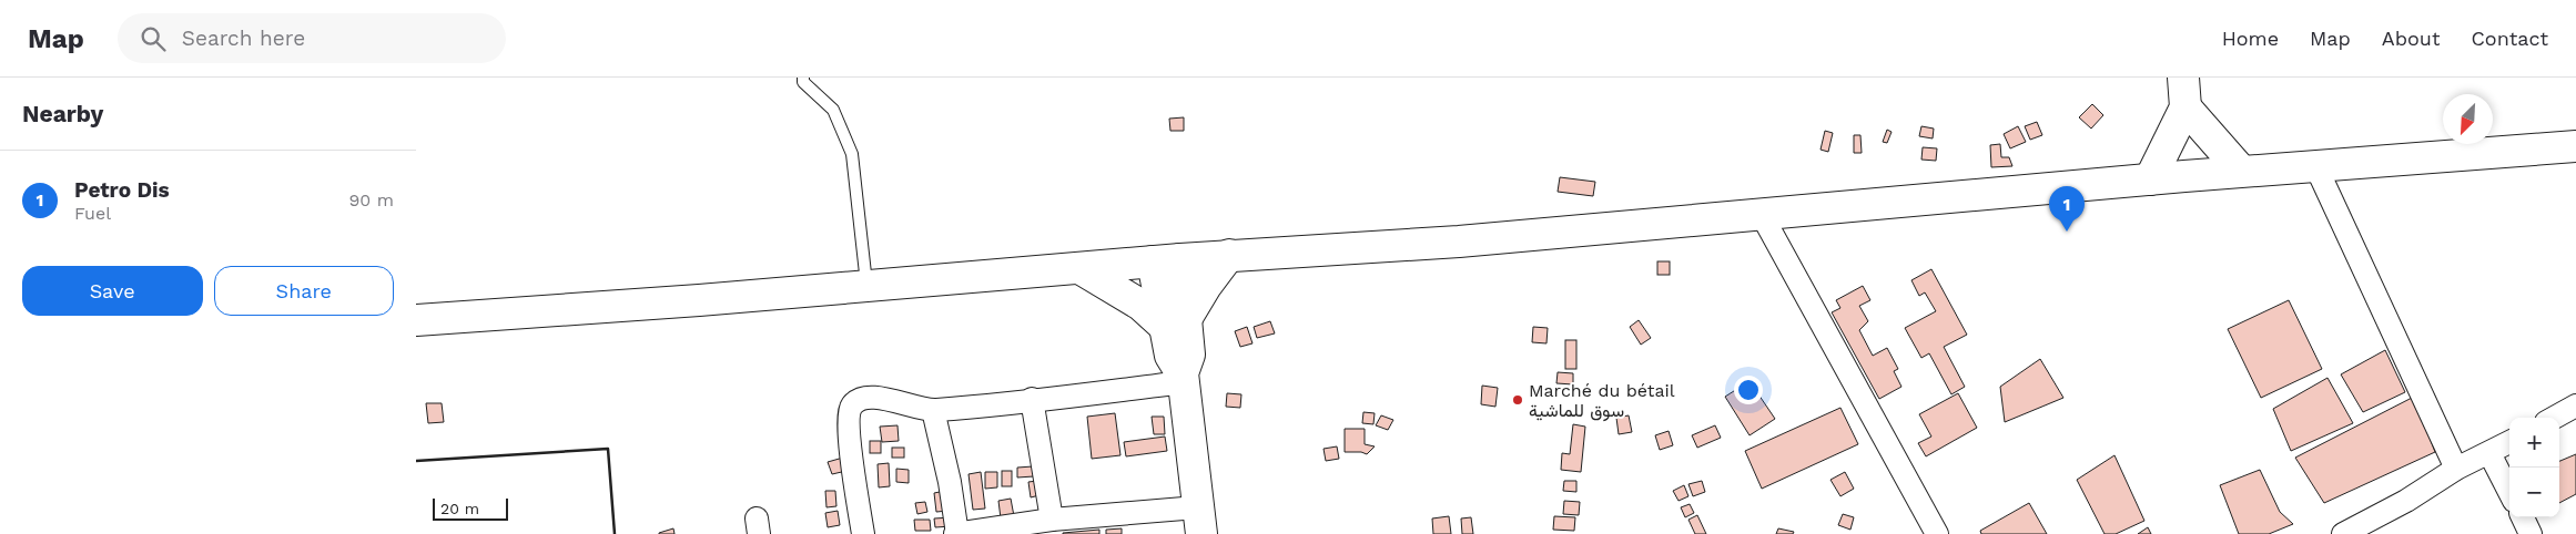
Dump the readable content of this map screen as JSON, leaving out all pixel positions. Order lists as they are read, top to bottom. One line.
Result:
{"places":["Marché du bétail سوق للماشية"],"scale_bar":"20 m","north":"bottom left","page":{"header":"Map","search":"Search here","nav":["Home","Map","About","Contact"],"heading":"Nearby","list":[{"mark":"1","name":"Petro Dis","note":"Fuel","value":"90 m"}],"pins":"1","buttons":["Save","Share"],"map_buttons":["+","−"],"scale":"20 m"}}
